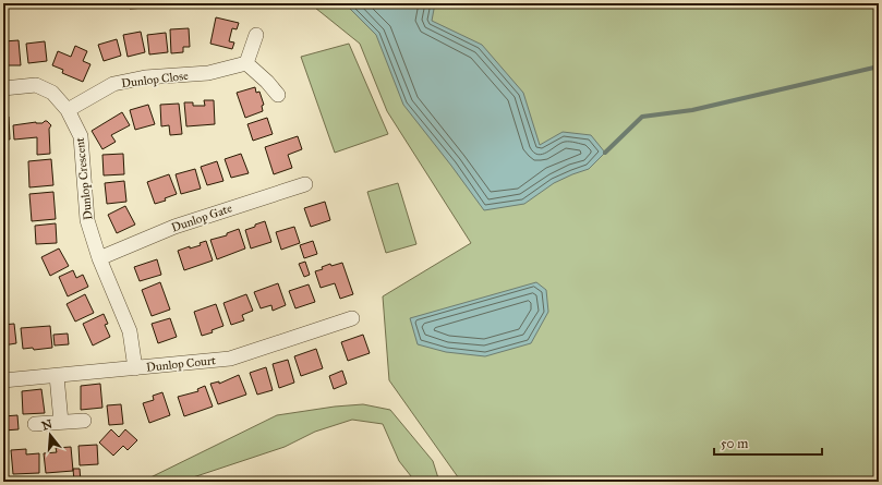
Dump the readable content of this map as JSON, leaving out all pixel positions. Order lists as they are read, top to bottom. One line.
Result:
{"streets":{"street":["Dunlop Close","Dunlop Crescent","Dunlop Gate","Dunlop Court"]},"crossings":[["Dunlop Close","Dunlop Crescent"],["Dunlop Crescent","Dunlop Gate"],["Dunlop Crescent","Dunlop Court"]],"scale_bar":"50 m","north":"top"}
